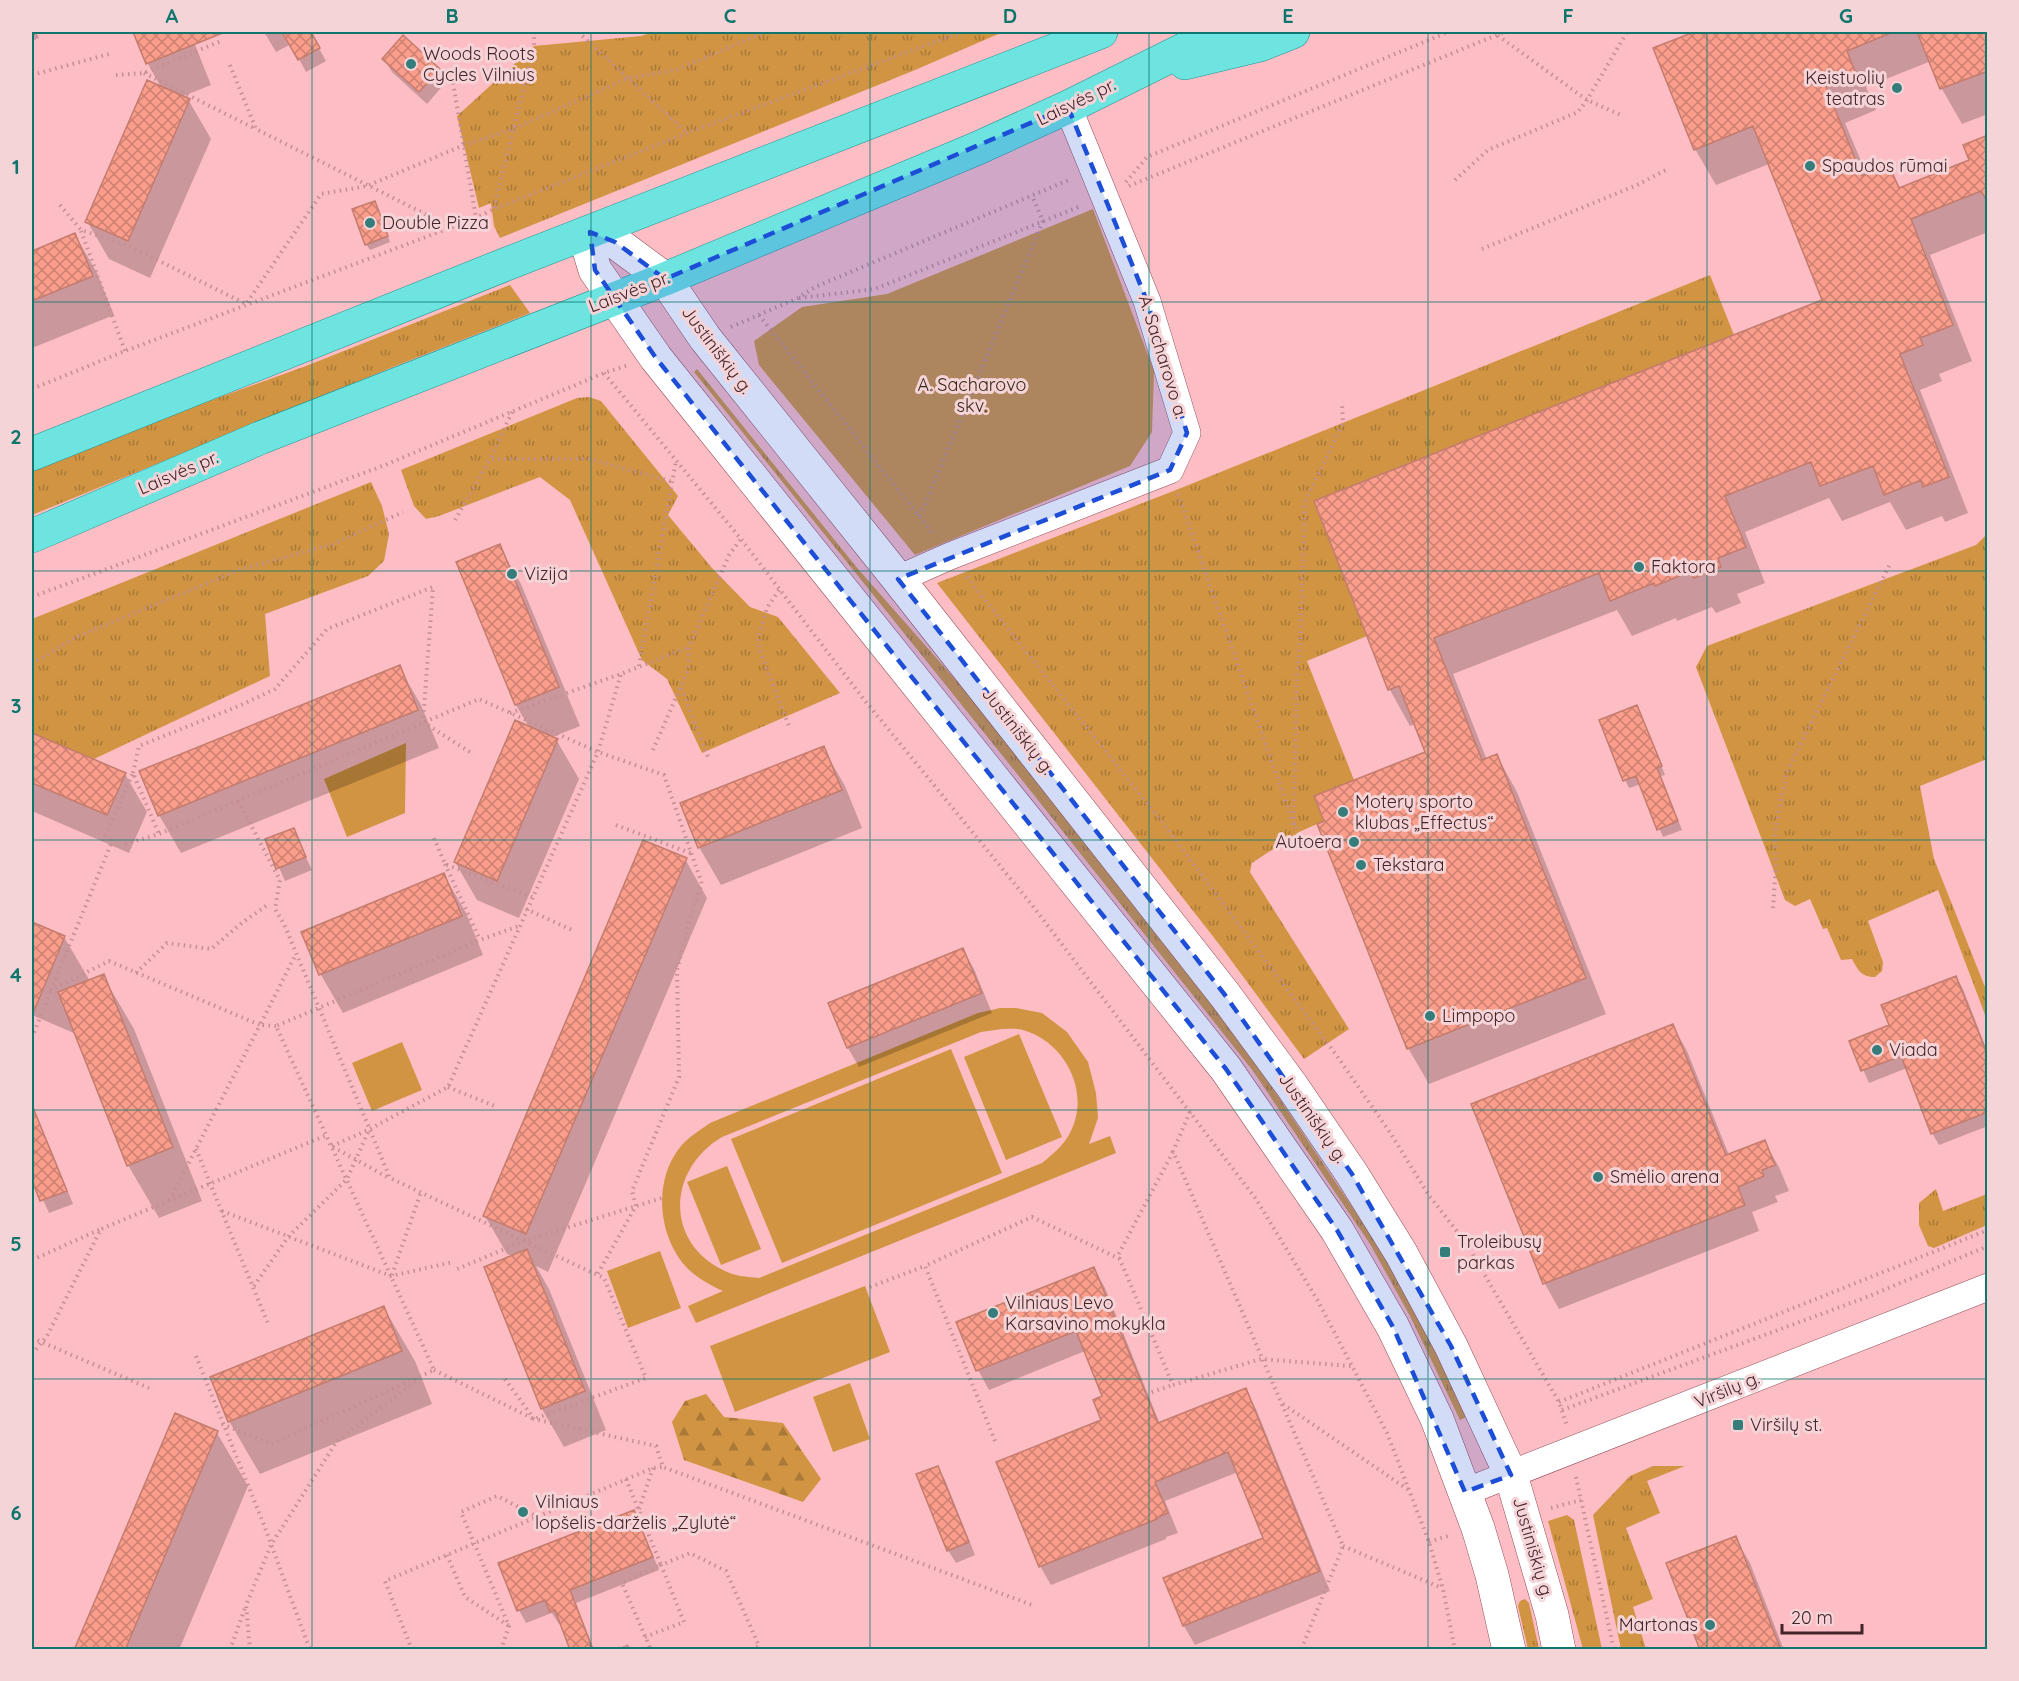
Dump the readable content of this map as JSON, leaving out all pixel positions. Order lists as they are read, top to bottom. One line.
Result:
{"streets":{"main road":["Laisvės pr.","Justiniškių g."],"street":["A. Sacharovo a.","Viršilų g."]},"crossings":[["Laisvės pr.","Justiniškių g."],["Laisvės pr.","A. Sacharovo a."],["Justiniškių g.","Viršilų g."]],"parks":["A. Sacharovo skv."],"places":{"other":["Woods Roots Cycles Vilnius","Keistuolių teatras","Spaudos rūmai","Double Pizza","Faktora","Vizija","Moterų sporto klubas „Effectus“","Autoera","Tekstara","Limpopo","Viada","Smėlio arena","Vilniaus Levo Karsavino mokykla","Vilniaus lopšelis-darželis „Zylutė“","Martonas"],"transit":["Troleibusų parkas","Viršilų st."]},"scale_bar":"20 m","grid":{"columns":["A","B","C","D","E","F","G"],"rows":["1","2","3","4","5","6"]}}
